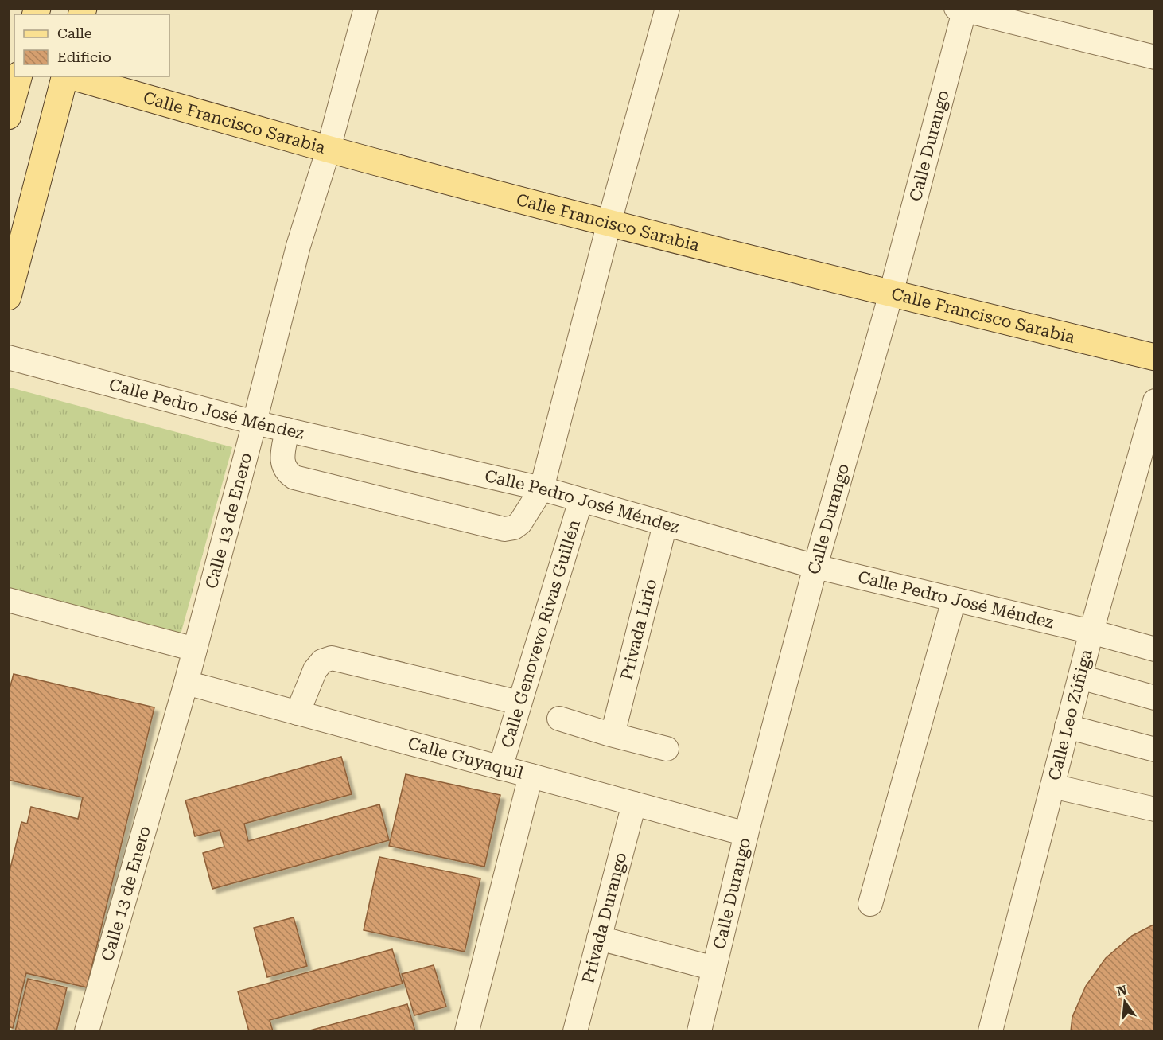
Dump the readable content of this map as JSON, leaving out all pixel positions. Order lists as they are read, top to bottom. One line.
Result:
{"streets":{"main road":["Calle Francisco Sarabia"],"street":["Calle Durango","Calle Pedro José Méndez","Calle 13 de Enero","Privada Lirio","Calle Genovevo Rivas Guillén","Calle Leo Zúñiga","Calle Guyaquil","Privada Durango"]},"crossings":[["Calle Francisco Sarabia","Calle Durango"],["Calle Francisco Sarabia","Calle 13 de Enero"],["Calle Durango","Calle Pedro José Méndez"],["Calle Durango","Calle Guyaquil"],["Calle Pedro José Méndez","Calle 13 de Enero"],["Calle Pedro José Méndez","Privada Lirio"],["Calle Pedro José Méndez","Calle Genovevo Rivas Guillén"],["Calle Pedro José Méndez","Calle Leo Zúñiga"],["Calle 13 de Enero","Calle Guyaquil"],["Calle Genovevo Rivas Guillén","Calle Guyaquil"],["Calle Guyaquil","Privada Durango"]],"legend":["Calle","Edificio"],"north":"top"}
